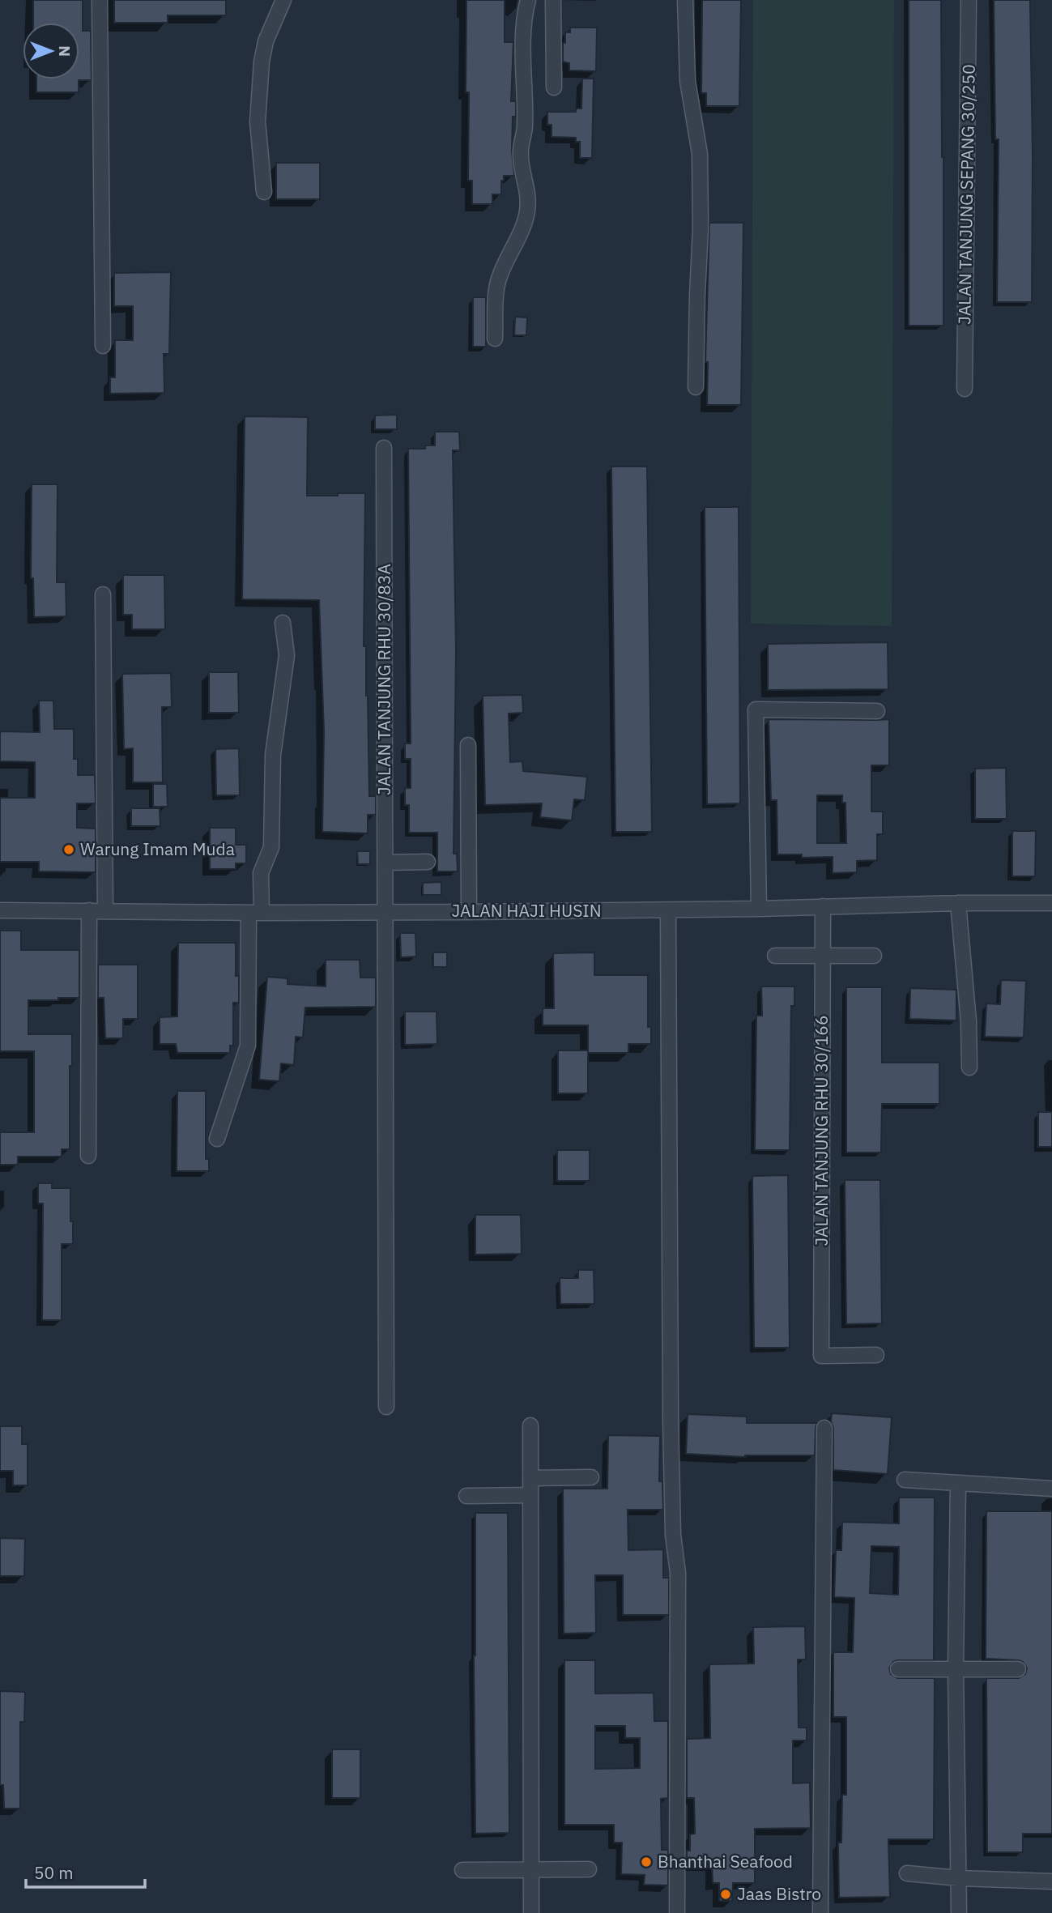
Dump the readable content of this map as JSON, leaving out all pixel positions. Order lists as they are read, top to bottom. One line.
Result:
{"streets":{"street":["JALAN TANJUNG SEPANG 30/250","JALAN TANJUNG RHU 30/83A","JALAN HAJI HUSIN","JALAN TANJUNG RHU 30/166"]},"crossings":[["JALAN TANJUNG RHU 30/83A","JALAN HAJI HUSIN"],["JALAN HAJI HUSIN","JALAN TANJUNG RHU 30/166"]],"places":["Warung Imam Muda","Bhanthai Seafood","Jaas Bistro"],"scale_bar":"50 m","north":"right"}
